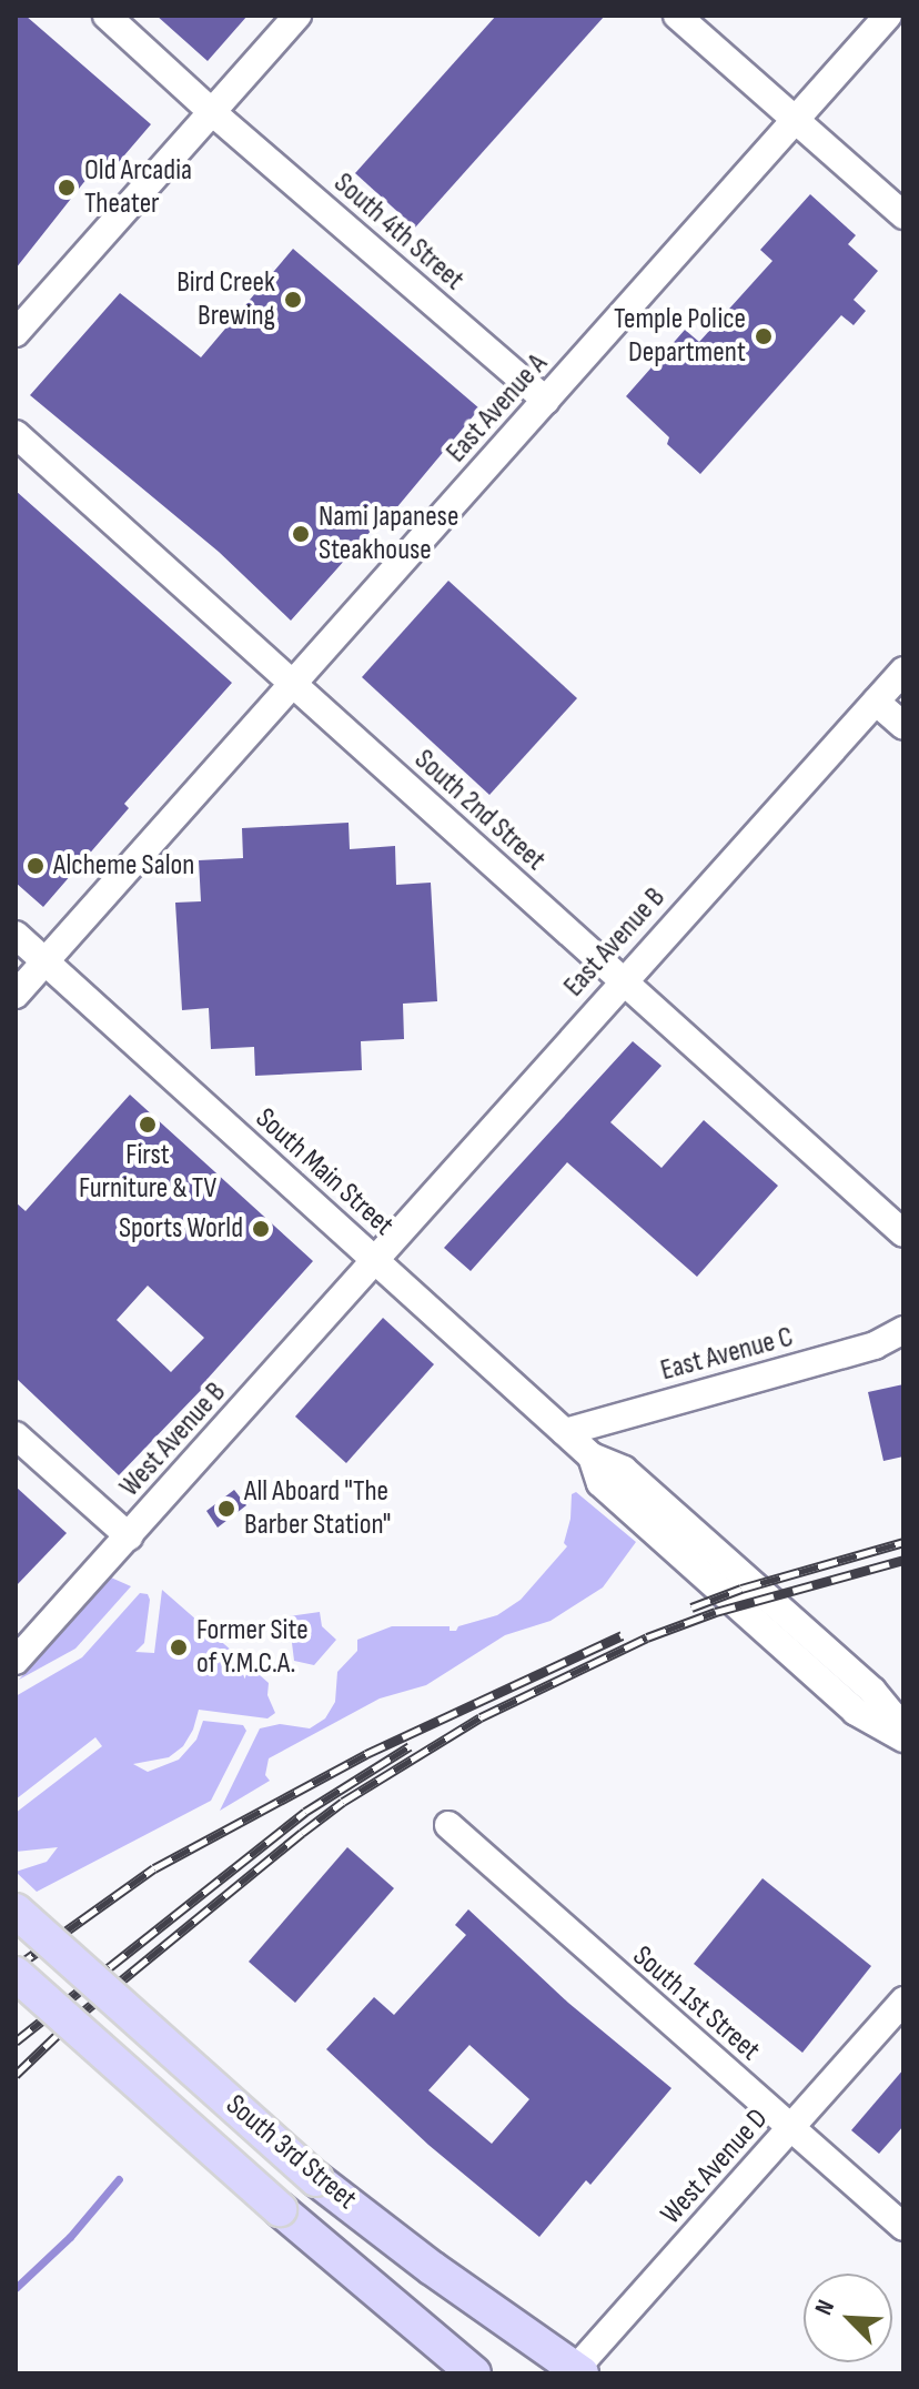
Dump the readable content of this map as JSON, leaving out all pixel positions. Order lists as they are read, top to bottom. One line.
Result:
{"streets":{"main road":["South 3rd Street"],"street":["South 4th Street","East Avenue A","South 2nd Street","East Avenue B","South Main Street","East Avenue C","West Avenue B","South 1st Street","West Avenue D"]},"crossings":[["South 4th Street","East Avenue A"],["East Avenue A","South 2nd Street"],["East Avenue A","South Main Street"],["South 2nd Street","East Avenue B"],["East Avenue B","South Main Street"],["East Avenue B","West Avenue B"],["South Main Street","East Avenue C"],["South Main Street","West Avenue B"],["South 1st Street","West Avenue D"],["South 3rd Street","West Avenue D"]],"places":["Old Arcadia Theater","Bird Creek Brewing","Temple Police Department","Nami Japanese Steakhouse","Alcheme Salon","First Furniture & TV","Sports World","All Aboard \"The Barber Station\"","Former Site of Y.M.C.A."],"north":"top left"}
